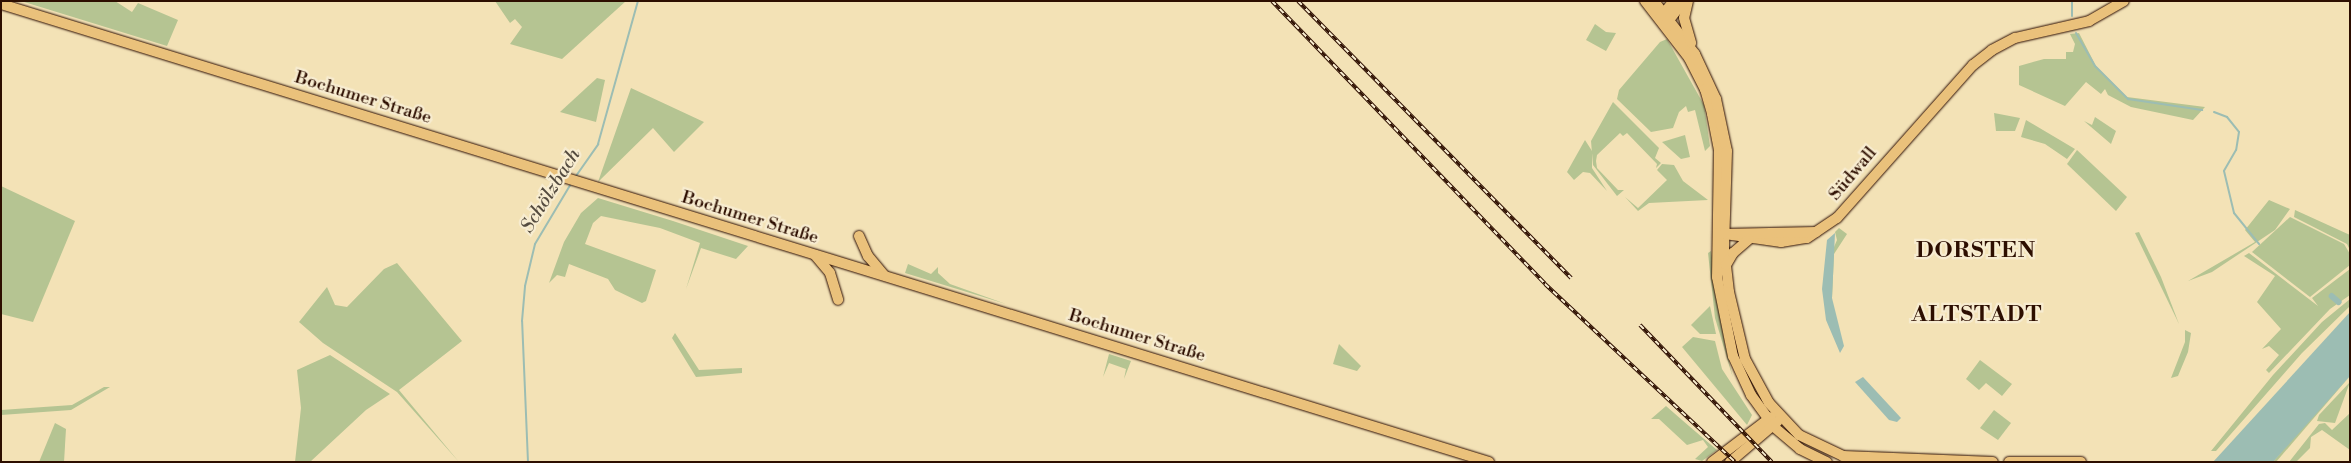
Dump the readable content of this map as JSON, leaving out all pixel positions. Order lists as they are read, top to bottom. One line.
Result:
{"streets":{"main road":["Bochumer Straße","Südwall"]},"districts":["DORSTEN","ALTSTADT"],"water":["Schölzbach"]}
